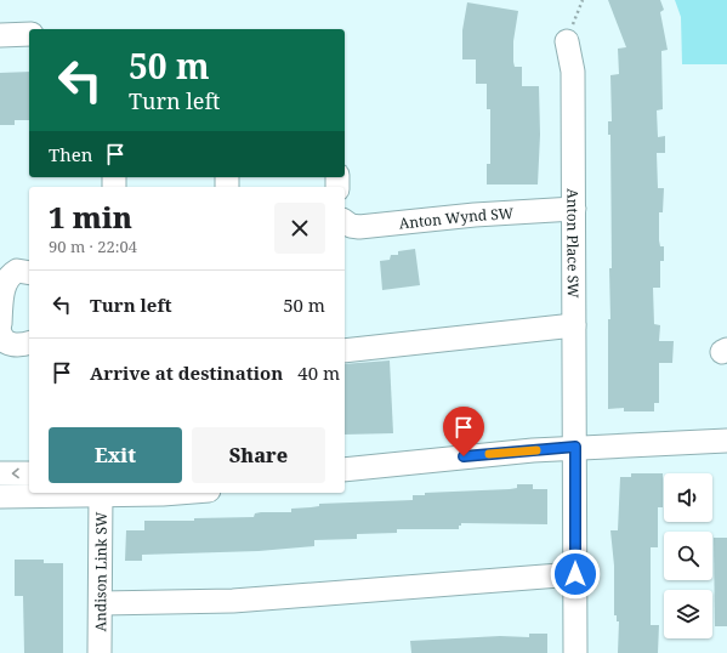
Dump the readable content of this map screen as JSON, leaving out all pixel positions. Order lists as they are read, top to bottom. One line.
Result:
{"streets":{"street":["Anton Wynd SW","Anton Place SW","Andison Link SW"]},"crossings":[["Anton Wynd SW","Anton Place SW"]],"page":{"turn":["50 m","Turn left"],"then":"Then","heading":["1 min","90 m · 22:04"],"list":[{"name":"Turn left","value":"50 m"},{"name":"Arrive at destination","value":"40 m"}],"buttons":["Exit","Share"]}}
